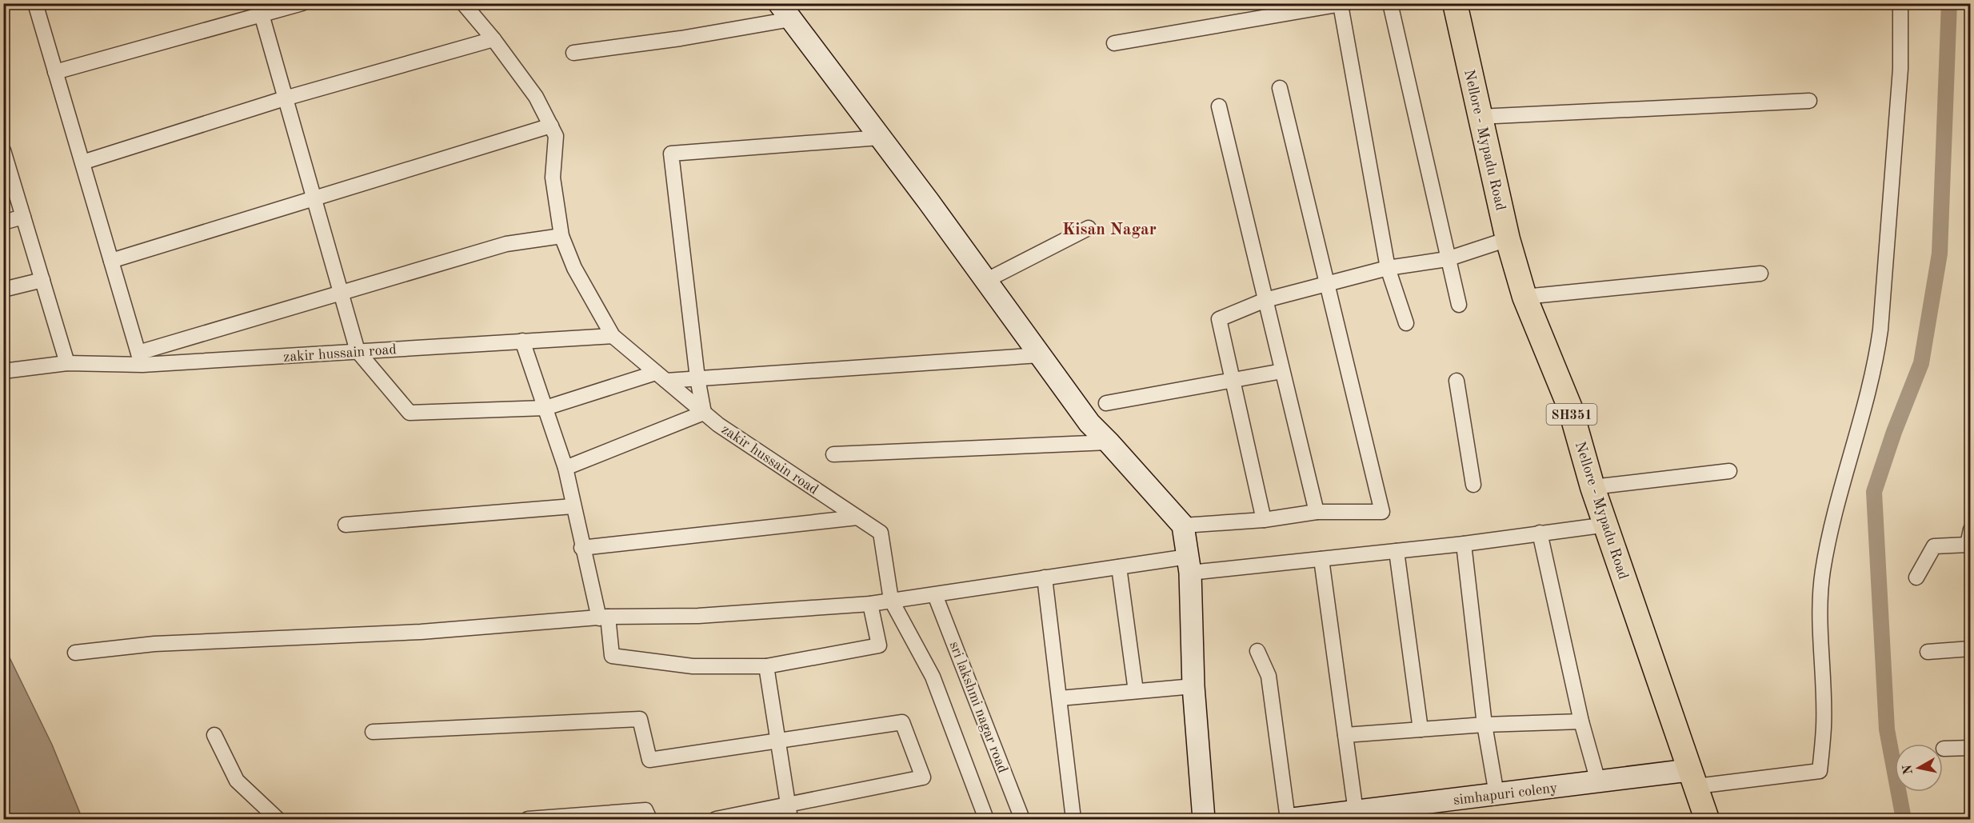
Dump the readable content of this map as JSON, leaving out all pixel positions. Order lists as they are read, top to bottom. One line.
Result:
{"streets":{"main road":["Nellore - Mypadu Road","SH351"],"street":["zakir hussain road","sri lakshmi nagar road","simhapuri coleny"]},"crossings":[["Nellore - Mypadu Road","simhapuri coleny"]],"districts":["Kisan Nagar"],"north":"left"}
